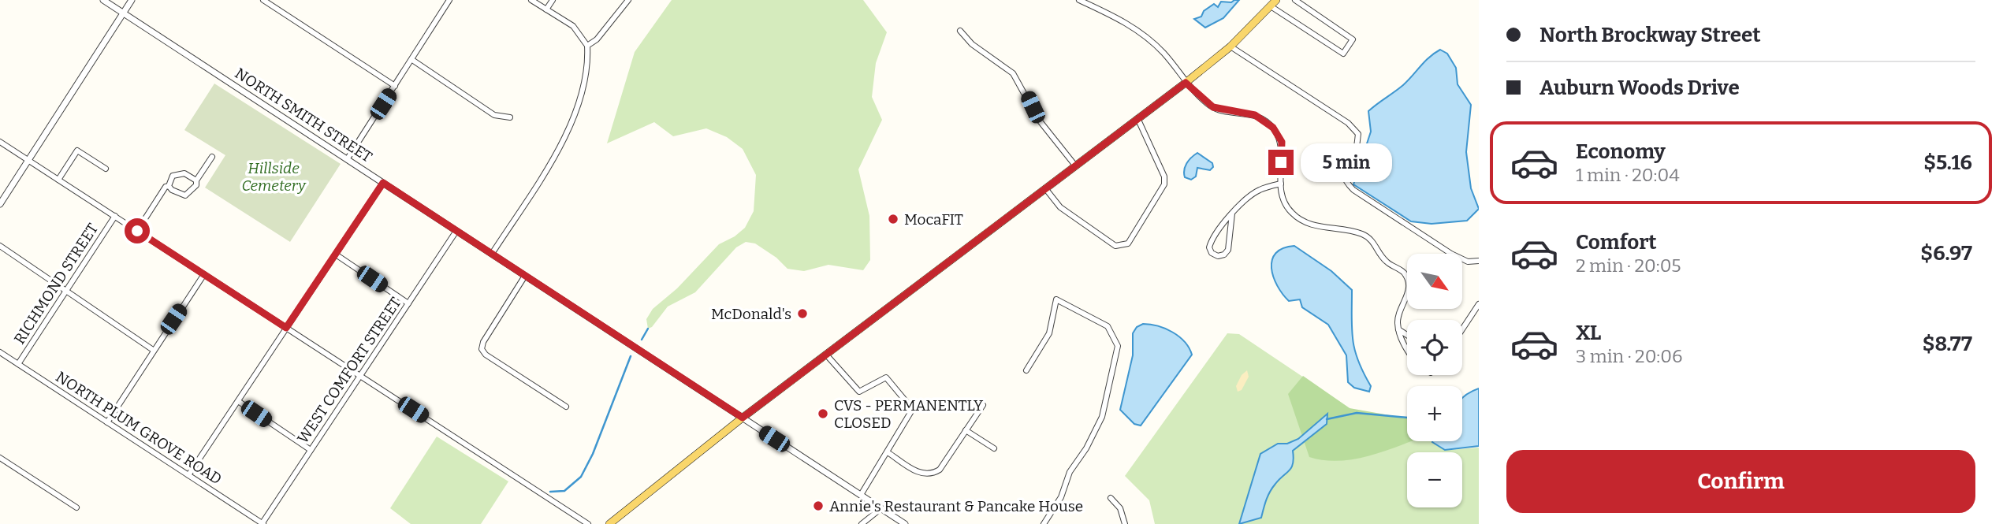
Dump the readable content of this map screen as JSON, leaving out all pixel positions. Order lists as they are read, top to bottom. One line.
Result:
{"streets":{"street":["NORTH SMITH STREET","RICHMOND STREET","WEST COMFORT STREET","NORTH PLUM GROVE ROAD"]},"crossings":[["NORTH SMITH STREET","WEST COMFORT STREET"],["RICHMOND STREET","NORTH PLUM GROVE ROAD"],["WEST COMFORT STREET","NORTH PLUM GROVE ROAD"]],"parks":["Hillside Cemetery"],"places":["MocaFIT","McDonald's","CVS - PERMANENTLY CLOSED","Annie's Restaurant & Pancake House"],"north":"bottom right","page":{"banner":["North Brockway Street","Auburn Woods Drive"],"list":[{"name":"Economy","note":"1 min · 20:04","value":"$5.16"},{"name":"Comfort","note":"2 min · 20:05","value":"$6.97"},{"name":"XL","note":"3 min · 20:06","value":"$8.77"}],"bubble":"5 min","map_buttons":["+","−"],"buttons":"Confirm"}}
